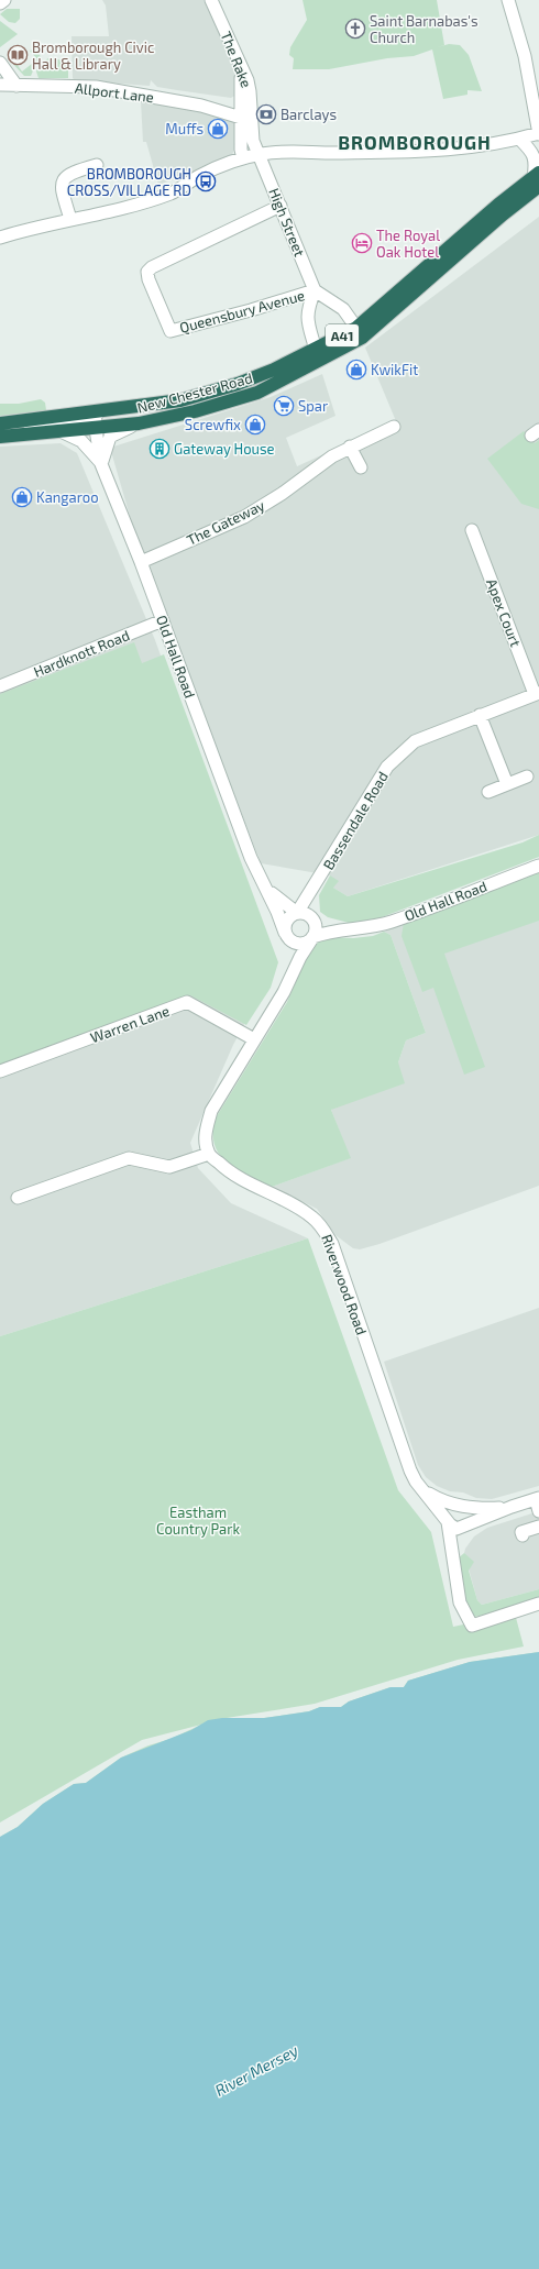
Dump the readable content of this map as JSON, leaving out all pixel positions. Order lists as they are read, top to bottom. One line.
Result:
{"streets":{"highway":["A41","New Chester Road"],"street":["The Rake","Allport Lane","High Street","Queensbury Avenue","The Gateway","Apex Court","Hardknott Road","Old Hall Road","Bassendale Road","Warren Lane","Riverwood Road"]},"crossings":[["The Rake","Allport Lane"],["The Rake","High Street"],["Allport Lane","High Street"],["High Street","Queensbury Avenue"],["New Chester Road","Old Hall Road"],["The Gateway","Old Hall Road"],["Apex Court","Bassendale Road"],["Hardknott Road","Old Hall Road"],["Old Hall Road","Bassendale Road"]],"districts":["BROMBOROUGH"],"water":["River Mersey"],"parks":["Eastham Country Park"],"places":{"church":["Saint Barnabas's Church"],"library":["Bromborough Civic Hall & Library"],"bank":["Barclays"],"shop":["Muffs","KwikFit","Screwfix","Kangaroo"],"bus stop":["BROMBOROUGH CROSS/VILLAGE RD"],"hotel":["The Royal Oak Hotel"],"supermarket":["Spar"],"building":["Gateway House"]}}
